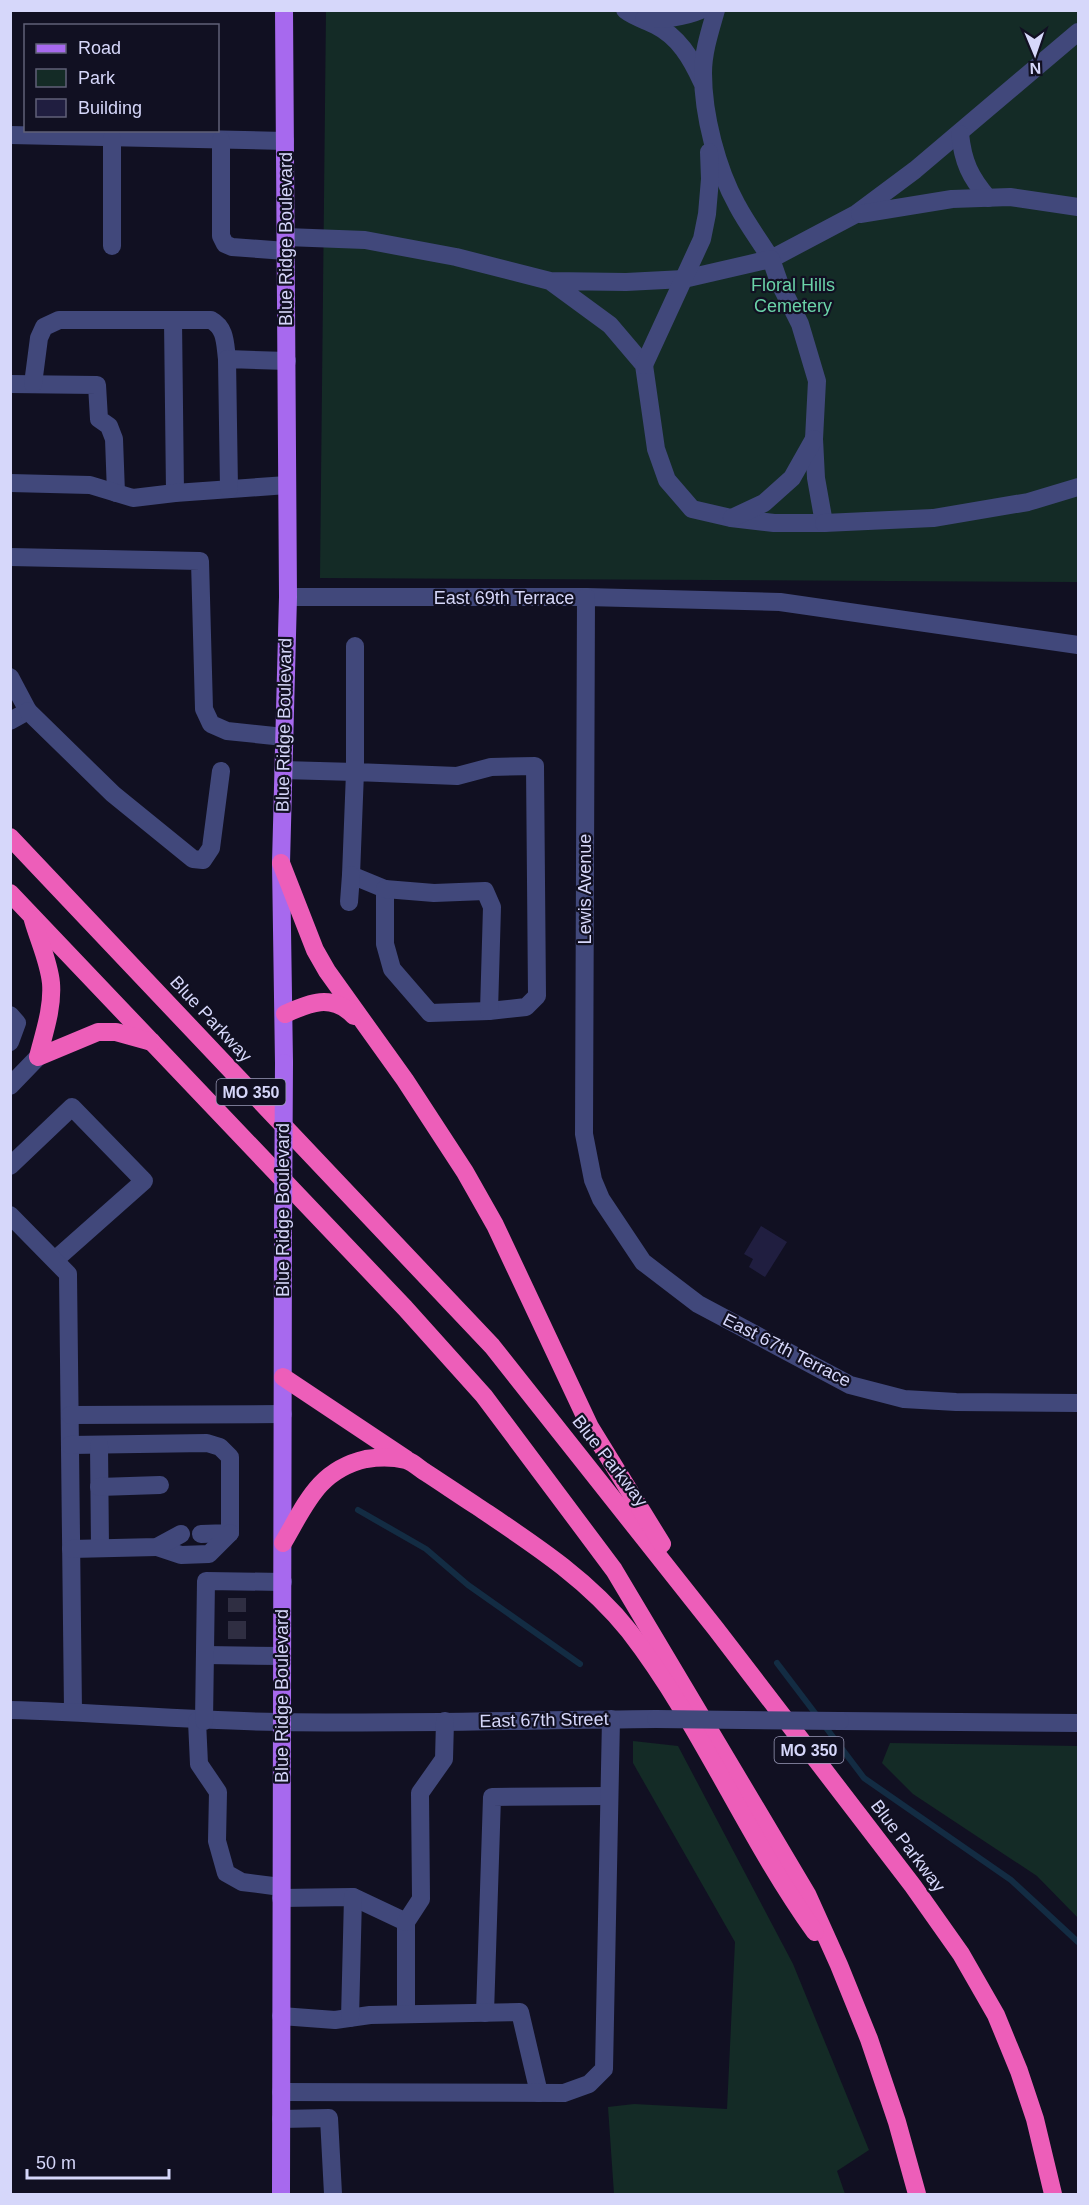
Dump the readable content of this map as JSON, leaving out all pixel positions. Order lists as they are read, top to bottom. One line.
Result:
{"streets":{"highway":["Blue Parkway","MO 350"],"main road":["Blue Ridge Boulevard"],"street":["East 69th Terrace","Lewis Avenue","East 67th Terrace","East 67th Street"]},"crossings":[["Blue Ridge Boulevard","East 69th Terrace"],["Blue Ridge Boulevard","East 67th Street"],["East 69th Terrace","Lewis Avenue"],["Lewis Avenue","East 67th Terrace"]],"parks":["Floral Hills Cemetery"],"legend":["Road","Park","Building"],"scale_bar":"50 m","north":"bottom"}
